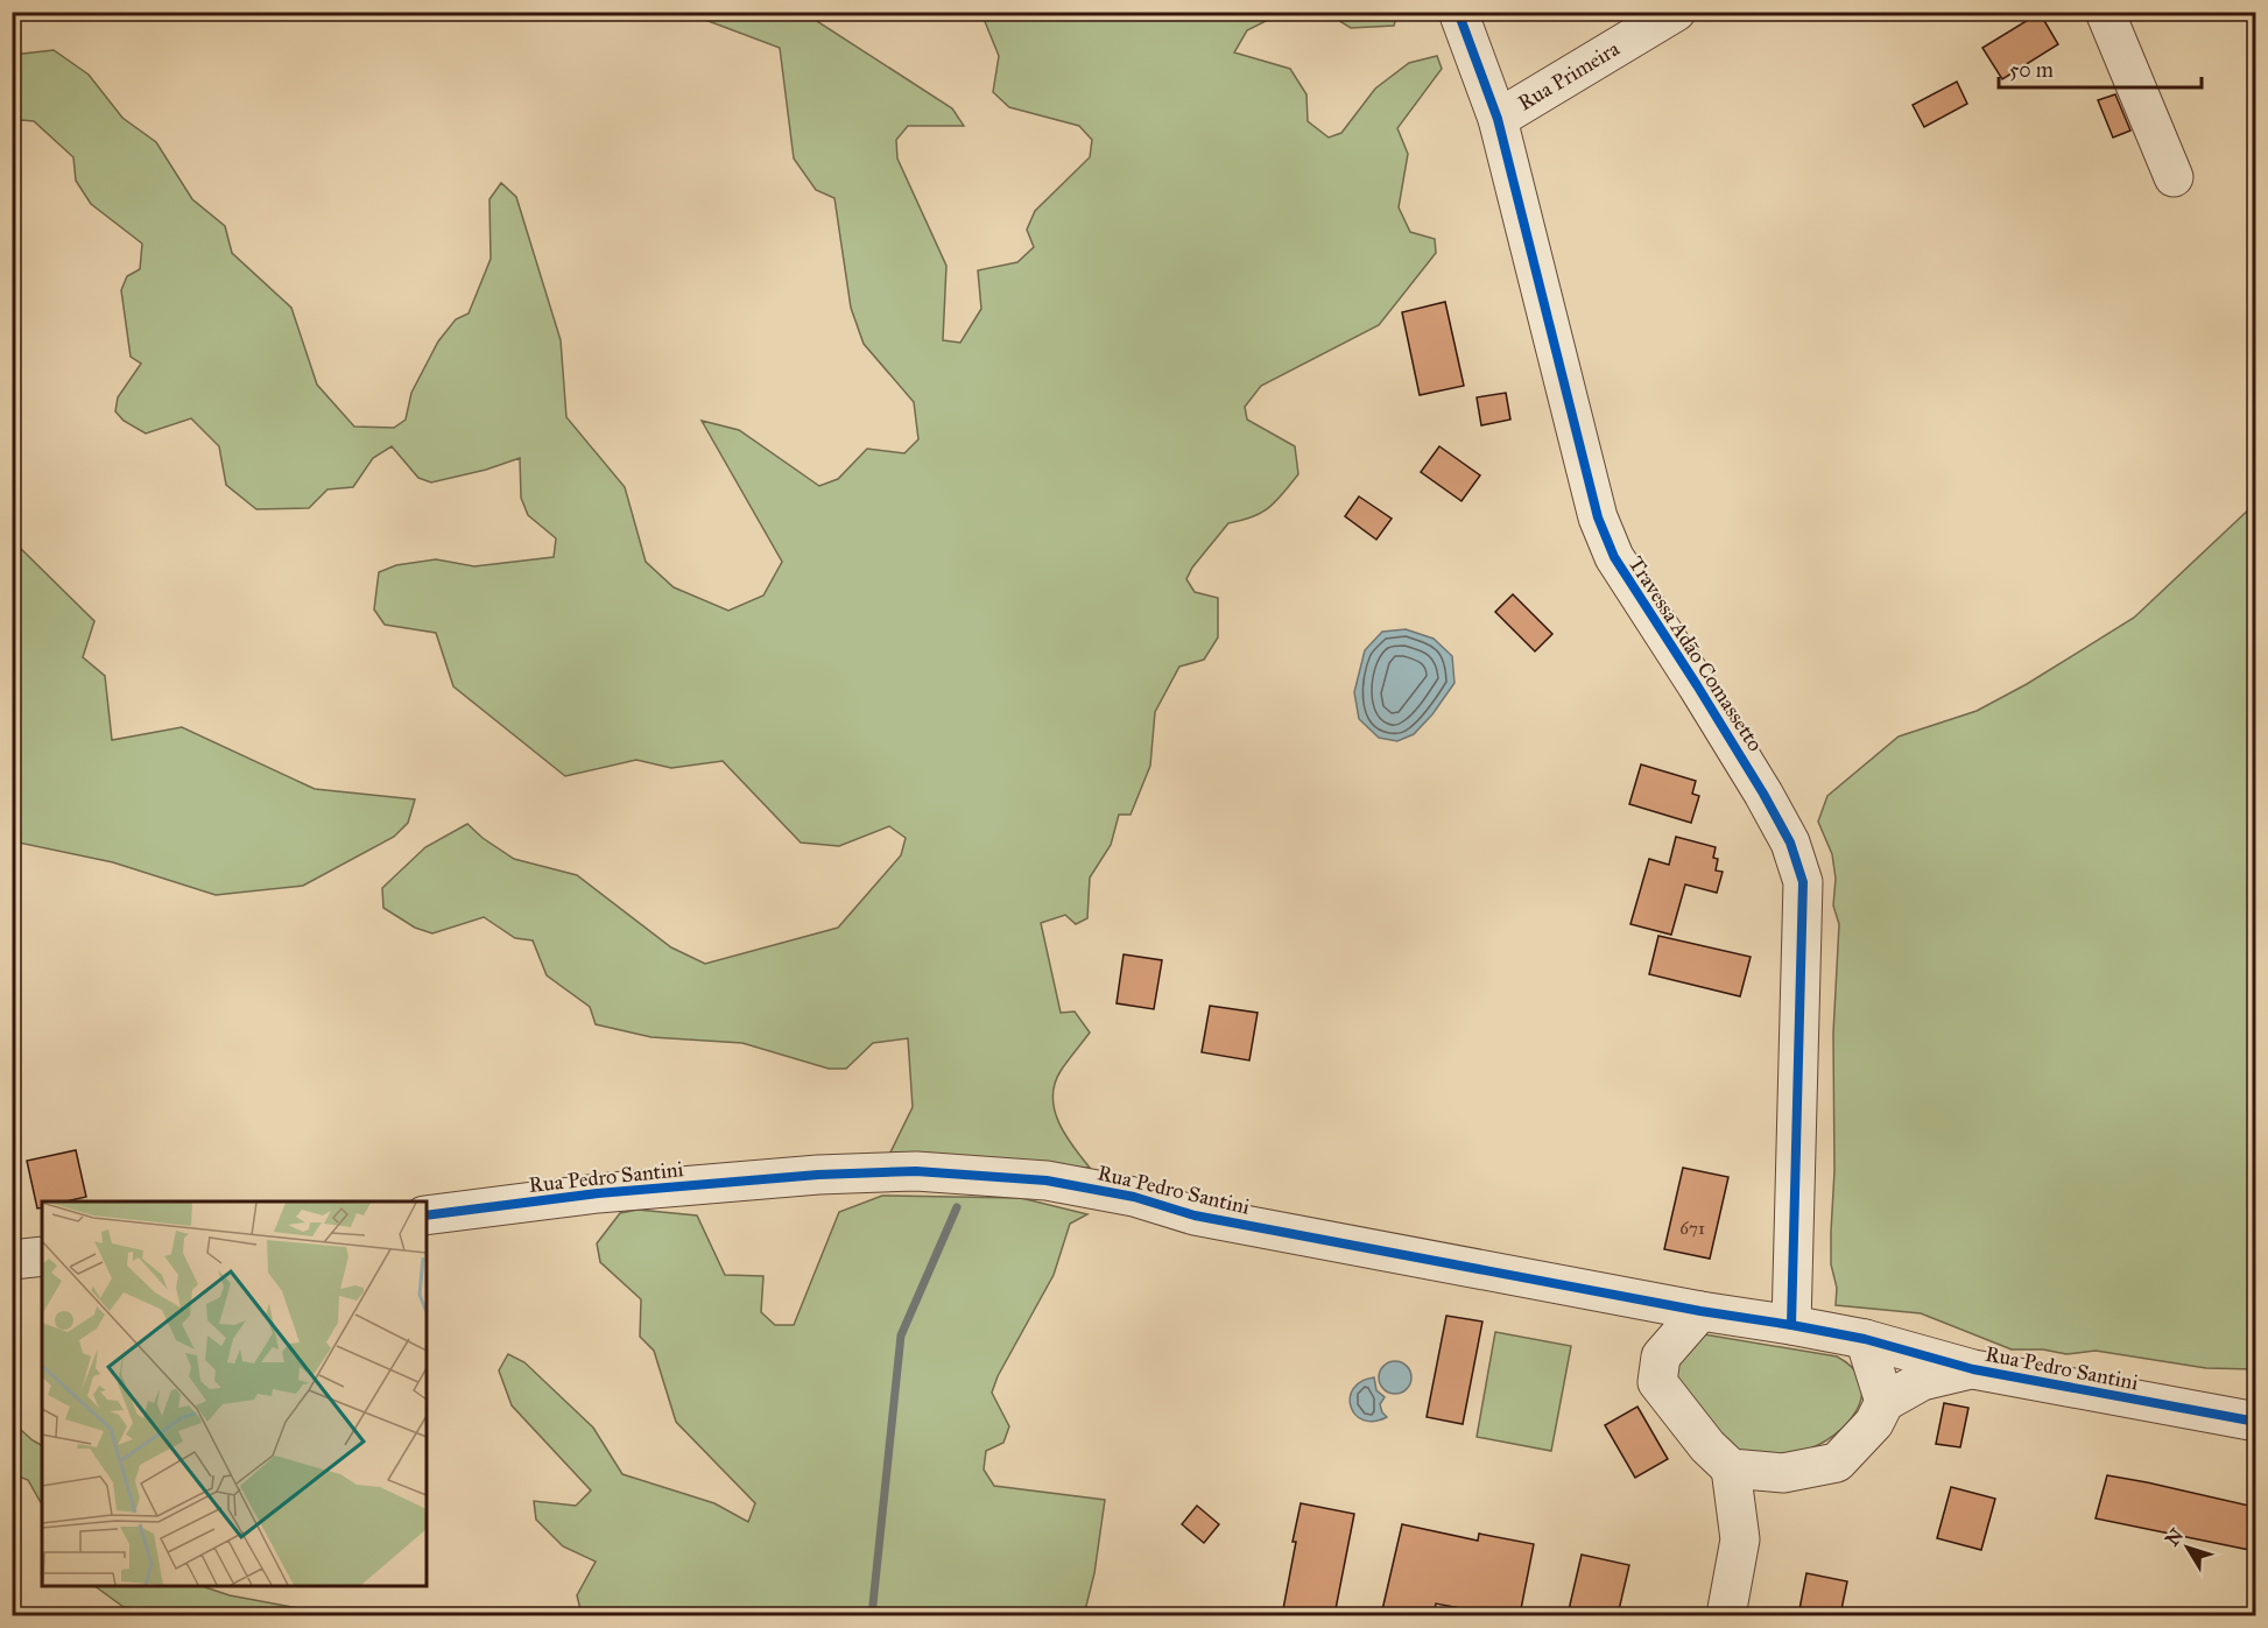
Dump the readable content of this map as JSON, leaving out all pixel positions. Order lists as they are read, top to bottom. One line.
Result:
{"streets":{"street":["Rua Primeira","Travessa Adão Comassetto","Rua Pedro Santini"]},"crossings":[["Rua Primeira","Travessa Adão Comassetto"],["Travessa Adão Comassetto","Rua Pedro Santini"]],"house_numbers":["671"],"scale_bar":"50 m","north":"top left"}
